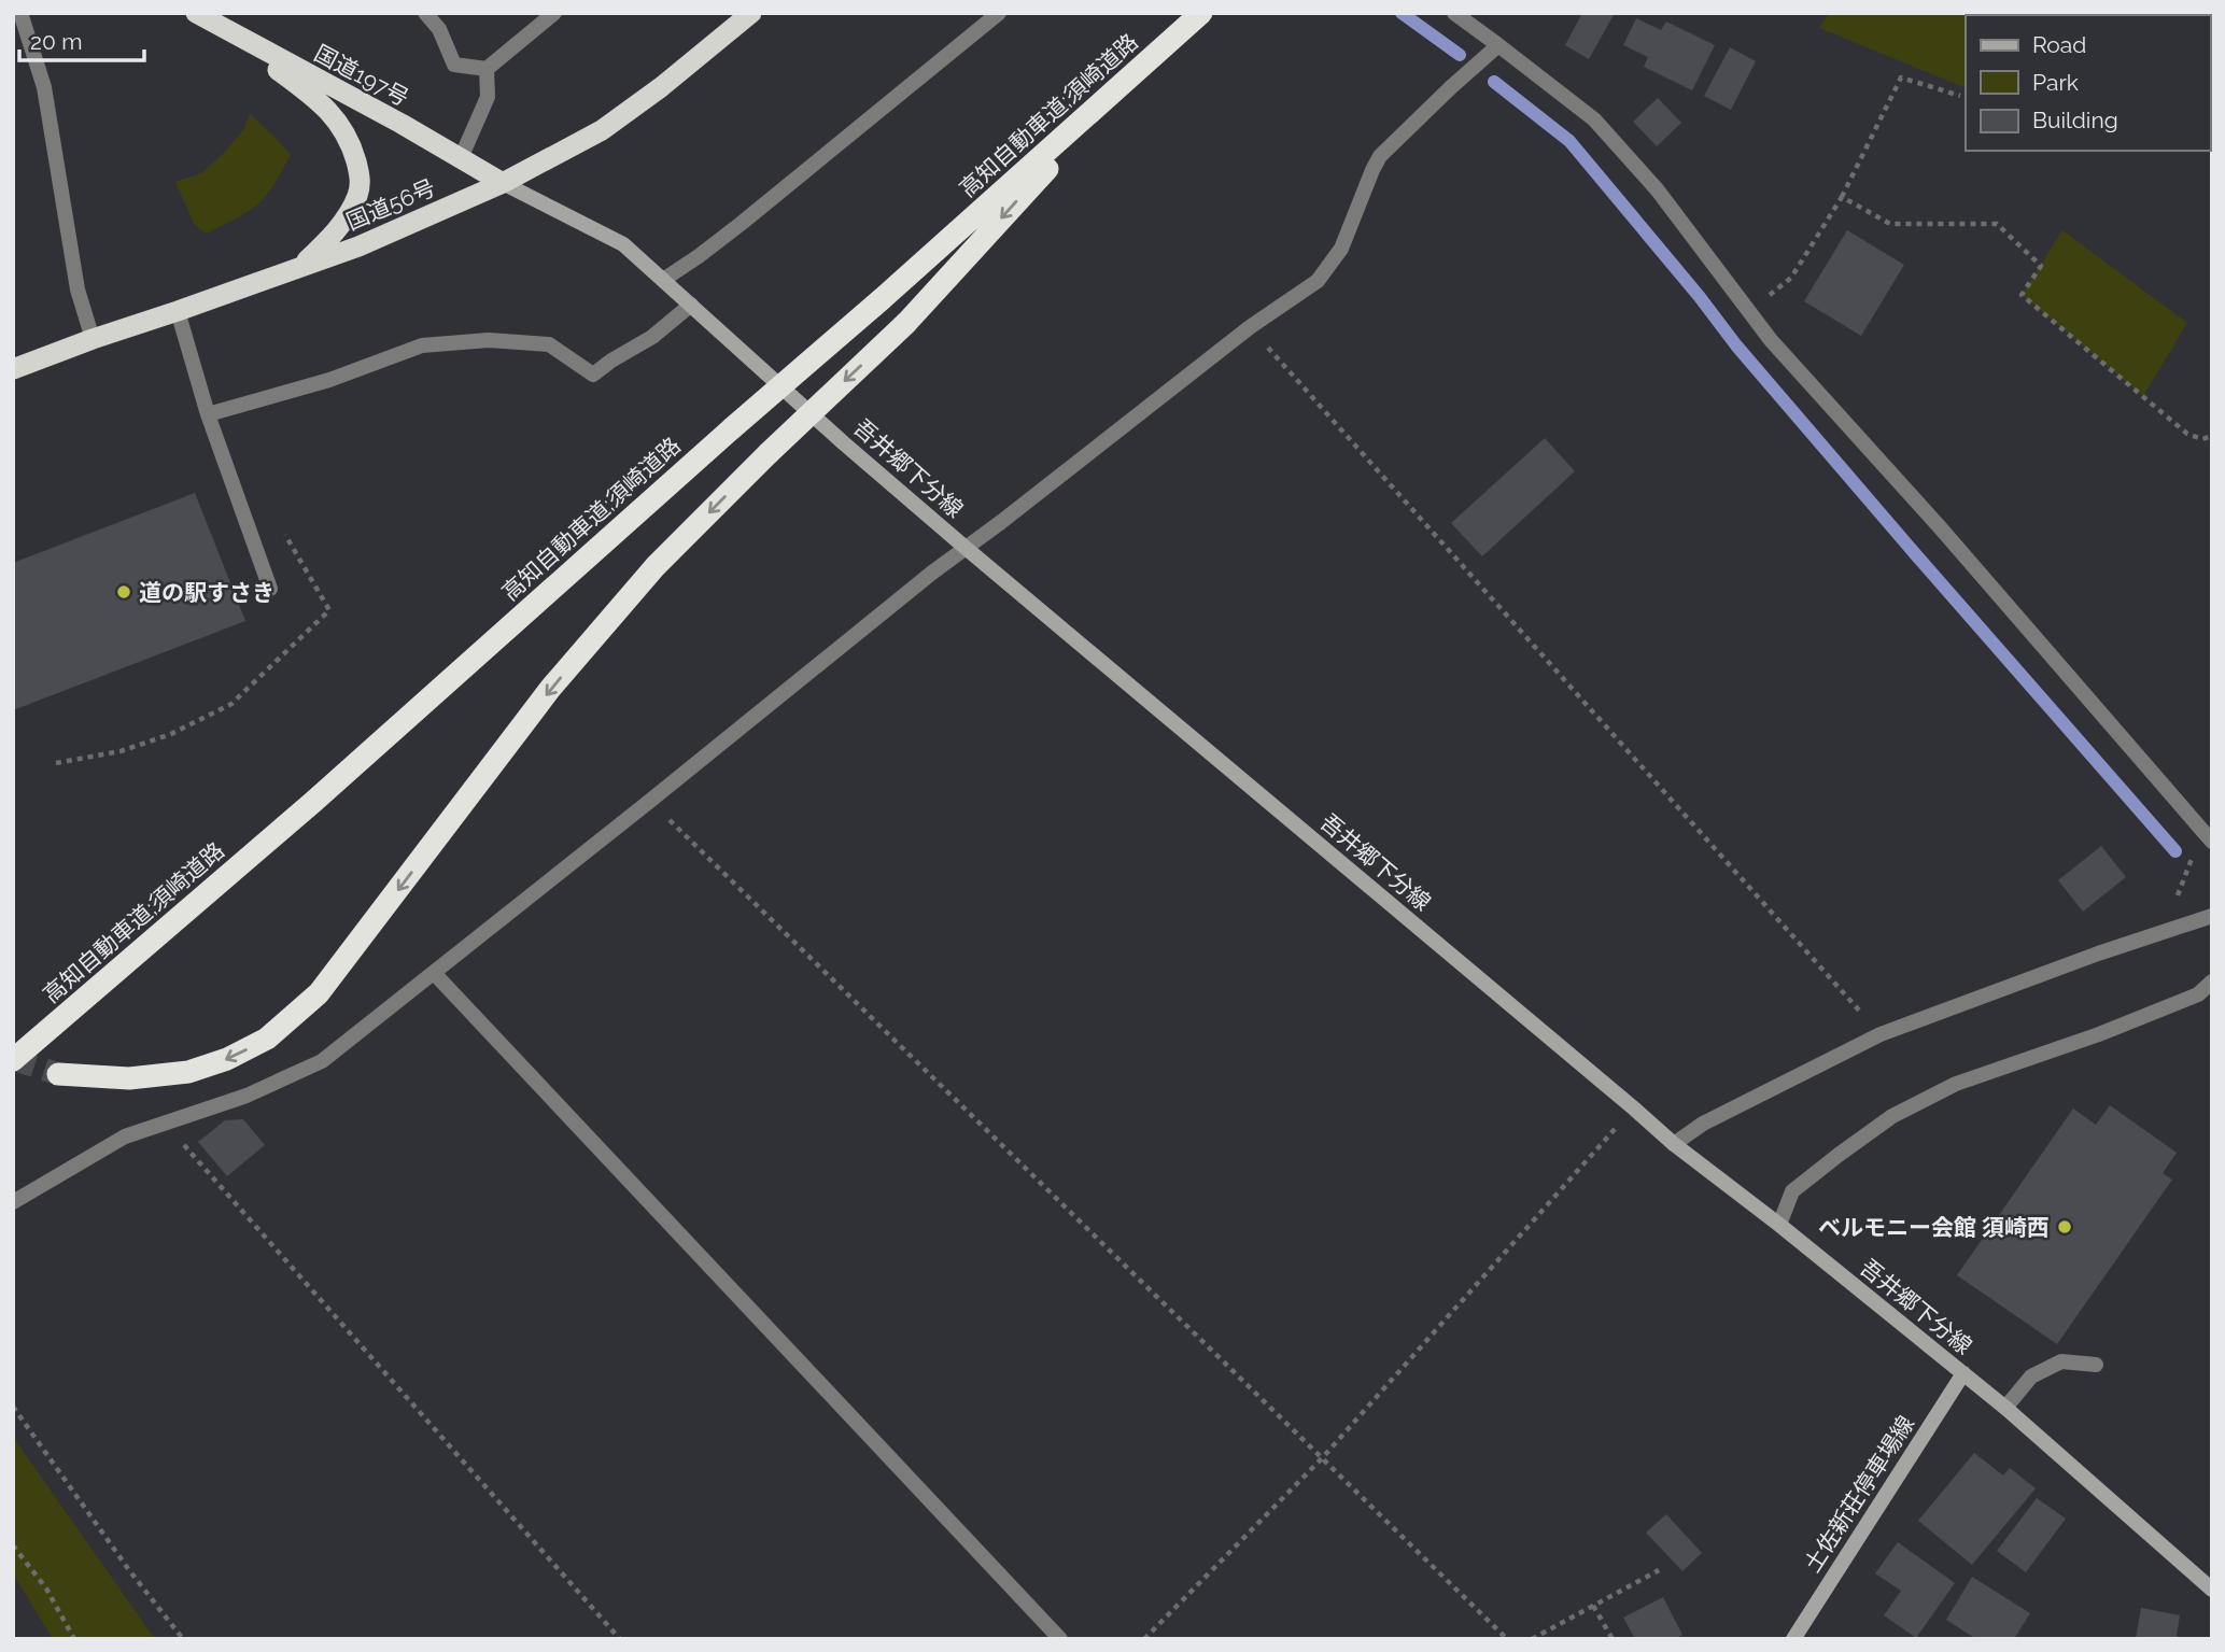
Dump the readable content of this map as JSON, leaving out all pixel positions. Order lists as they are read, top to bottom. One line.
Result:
{"streets":{"highway":["国道197号","高知自動車道;須崎道路","国道56号"],"main road":["吾井郷下分線","土佐新荘停車場線"]},"crossings":[["国道197号","国道56号"],["国道197号","吾井郷下分線"],["国道56号","吾井郷下分線"],["吾井郷下分線","土佐新荘停車場線"]],"places":["道の駅すさき","ベルモニー会館 須崎西"],"legend":["Road","Park","Building"],"scale_bar":"20 m"}
